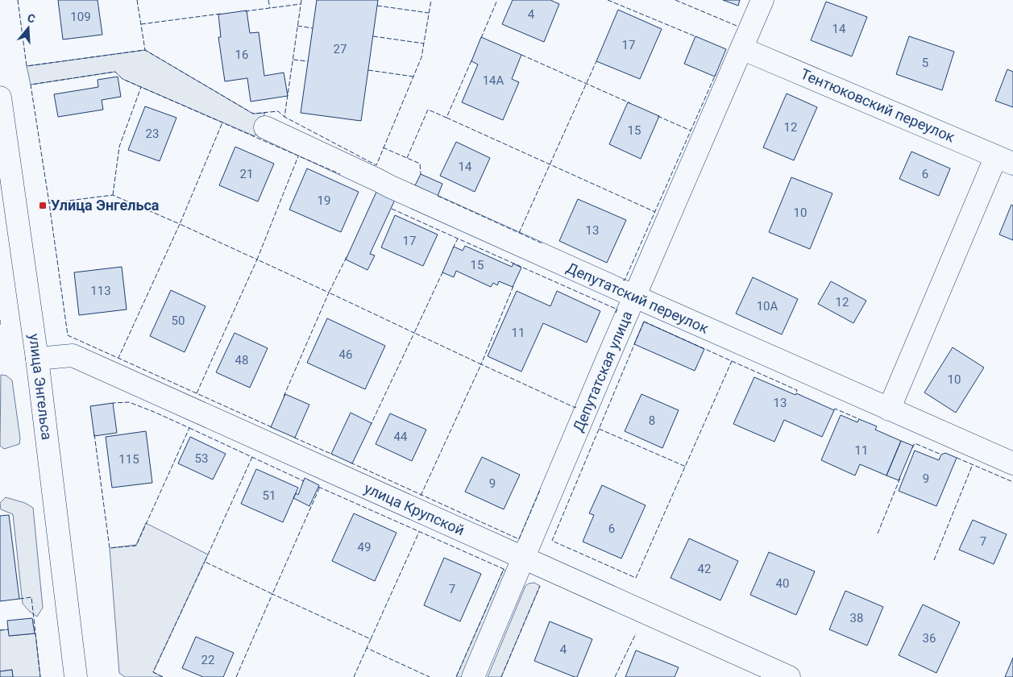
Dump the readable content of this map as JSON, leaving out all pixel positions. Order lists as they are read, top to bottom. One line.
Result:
{"streets":{"street":["Тентюковский переулок","Депутатский переулок","Депутатская улица","улица Энгельса","улица Крупской"]},"crossings":[["Тентюковский переулок","Депутатская улица"],["Депутатский переулок","Депутатская улица"],["Депутатская улица","улица Крупской"],["улица Энгельса","улица Крупской"]],"places":{"transit":["Улица Энгельса"]},"house_numbers":["4","109","14","17","27","16","5","14А","12","15","23","14","21","6","19","10","13","17","15","113","12","10А","50","11","46","48","10","13","8","44","11","53","115","9","9","51","6","7","49","42","40","7","38","36","4","22"],"north":"top"}
